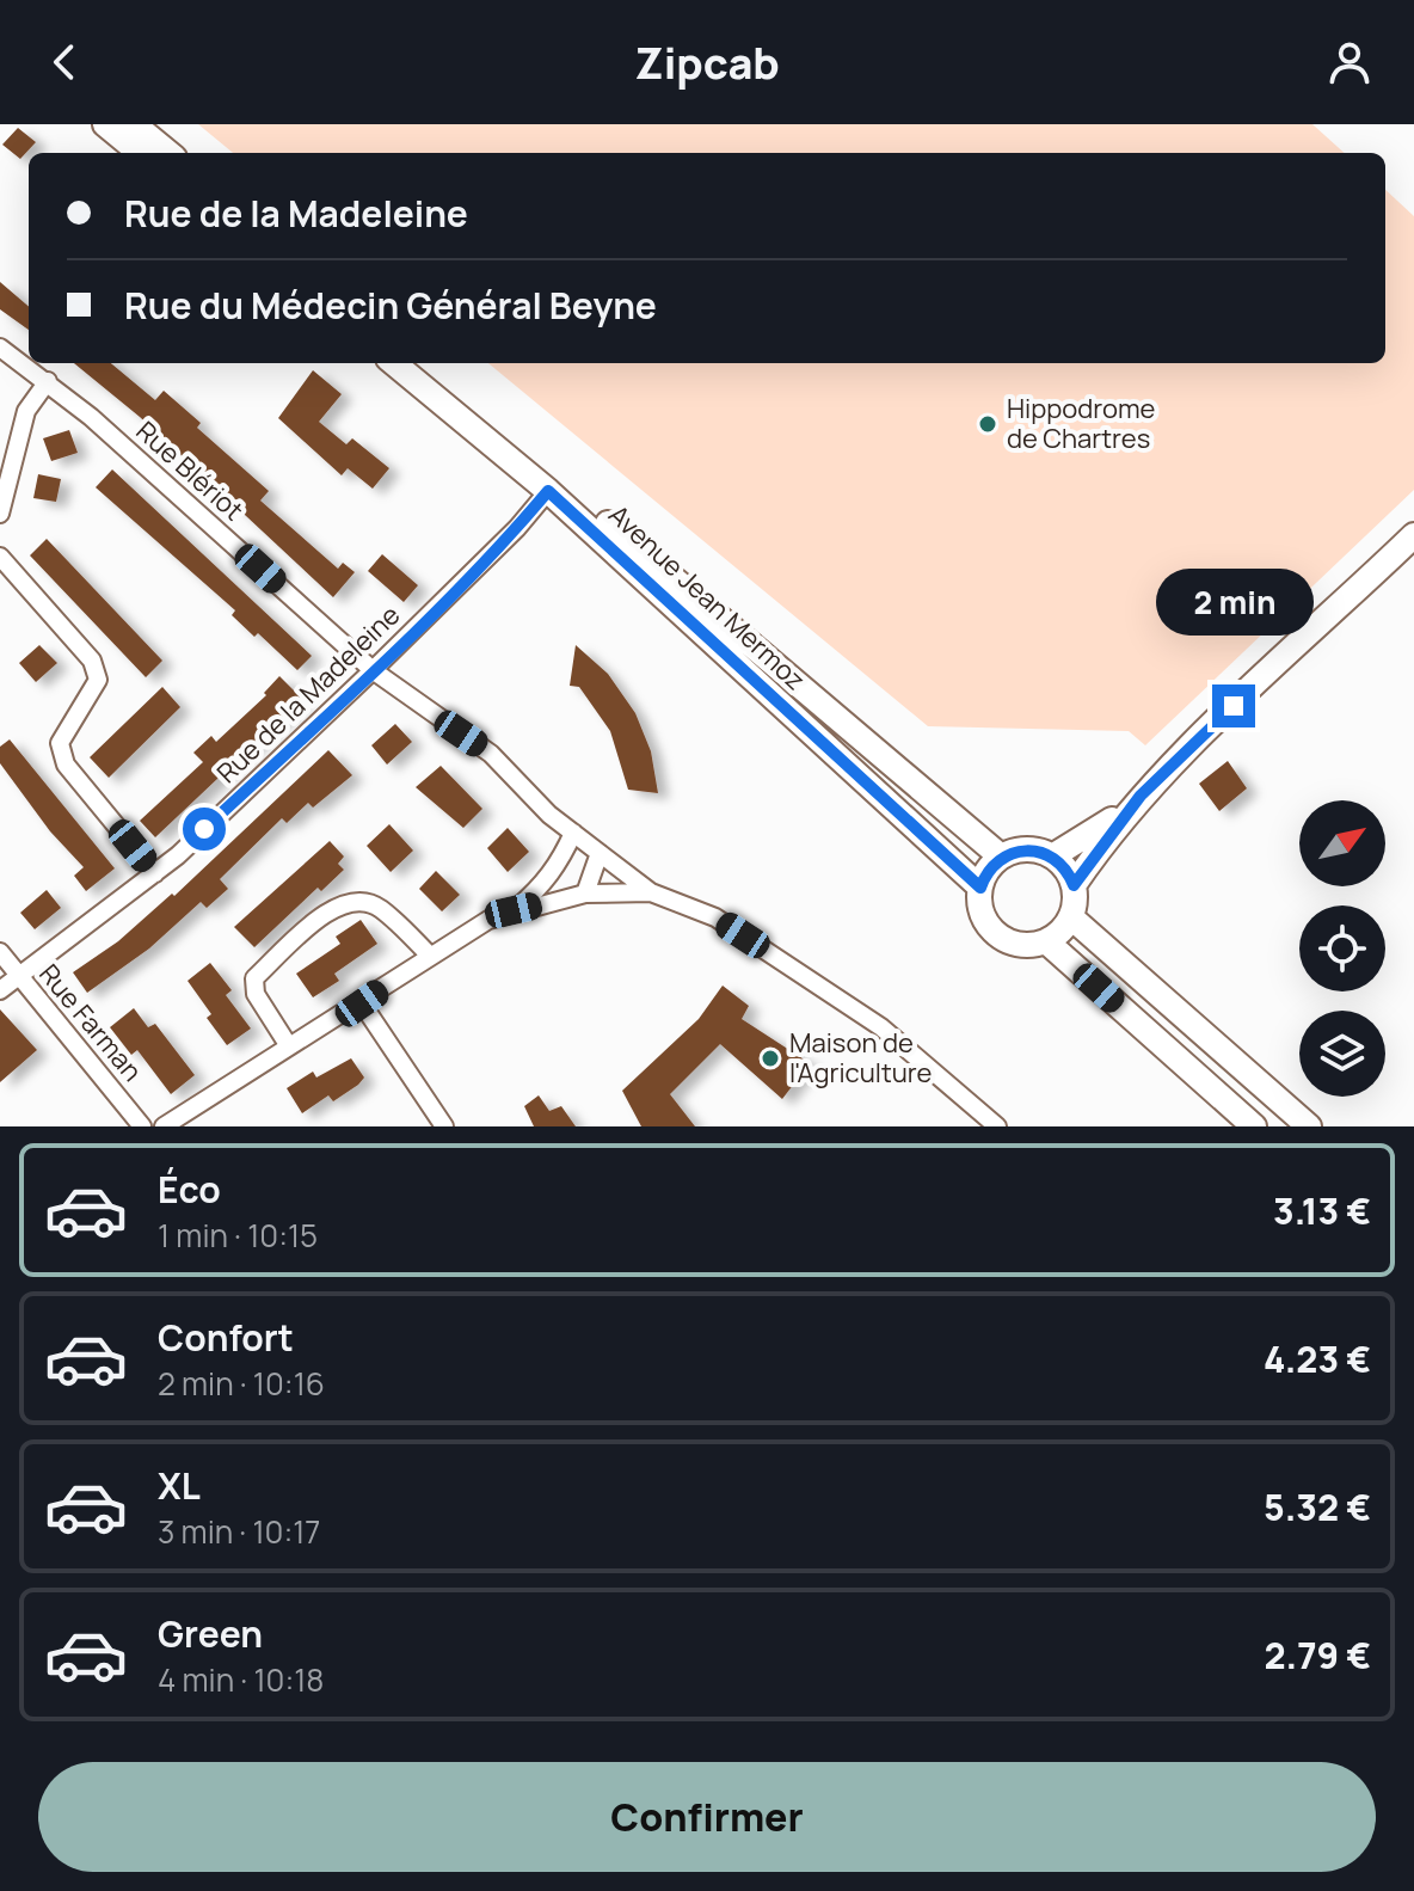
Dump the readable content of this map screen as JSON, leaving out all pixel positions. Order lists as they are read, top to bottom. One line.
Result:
{"streets":{"main road":["Avenue Jean Mermoz"],"street":["Rue Blériot","Rue de la Madeleine","Rue Farman"]},"crossings":[["Rue Blériot","Rue de la Madeleine"],["Avenue Jean Mermoz","Rue de la Madeleine"],["Rue de la Madeleine","Rue Farman"]],"places":["Hippodrome de Chartres","Maison de l'Agriculture"],"north":"top right","page":{"header":"Zipcab","banner":["Rue de la Madeleine","Rue du Médecin Général Beyne"],"bubble":"2 min","list":[{"name":"Éco","note":"1 min · 10:15","value":"3.13 €"},{"name":"Confort","note":"2 min · 10:16","value":"4.23 €"},{"name":"XL","note":"3 min · 10:17","value":"5.32 €"},{"name":"Green","note":"4 min · 10:18","value":"2.79 €"}],"buttons":"Confirmer"}}
